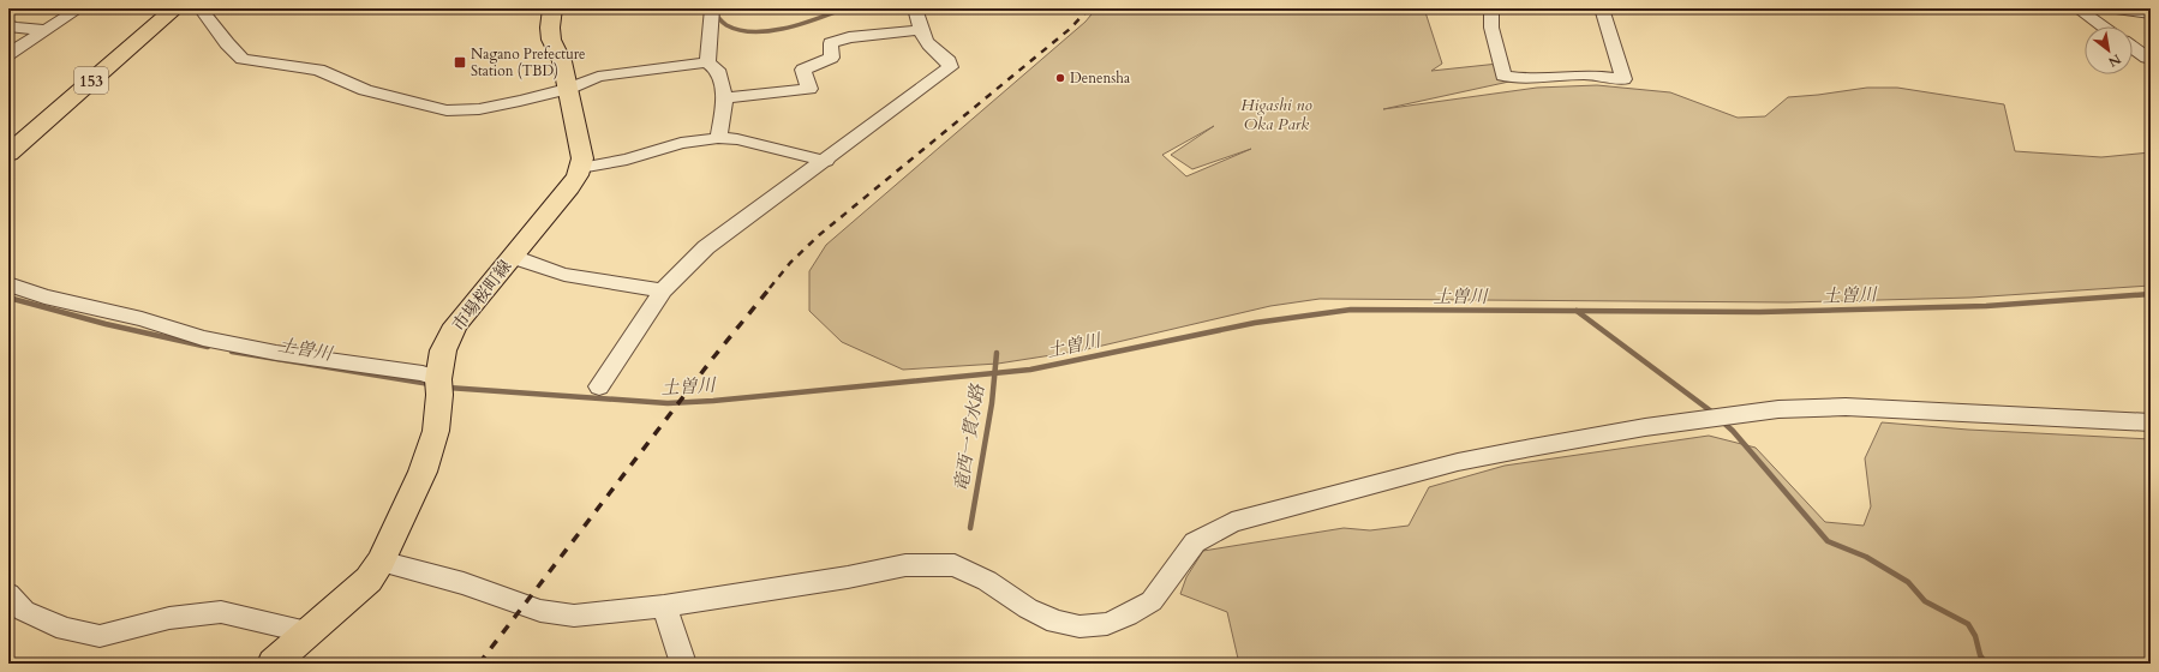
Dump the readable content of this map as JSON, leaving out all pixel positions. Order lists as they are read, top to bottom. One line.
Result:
{"streets":{"highway":["153"],"main road":["市場桜町線"]},"water":["土曽川","竜西一貫水路"],"parks":["Higashi no Oka Park"],"places":{"transit":["Nagano Prefecture Station (TBD)"],"other":["Denensha"]},"north":"bottom right"}
